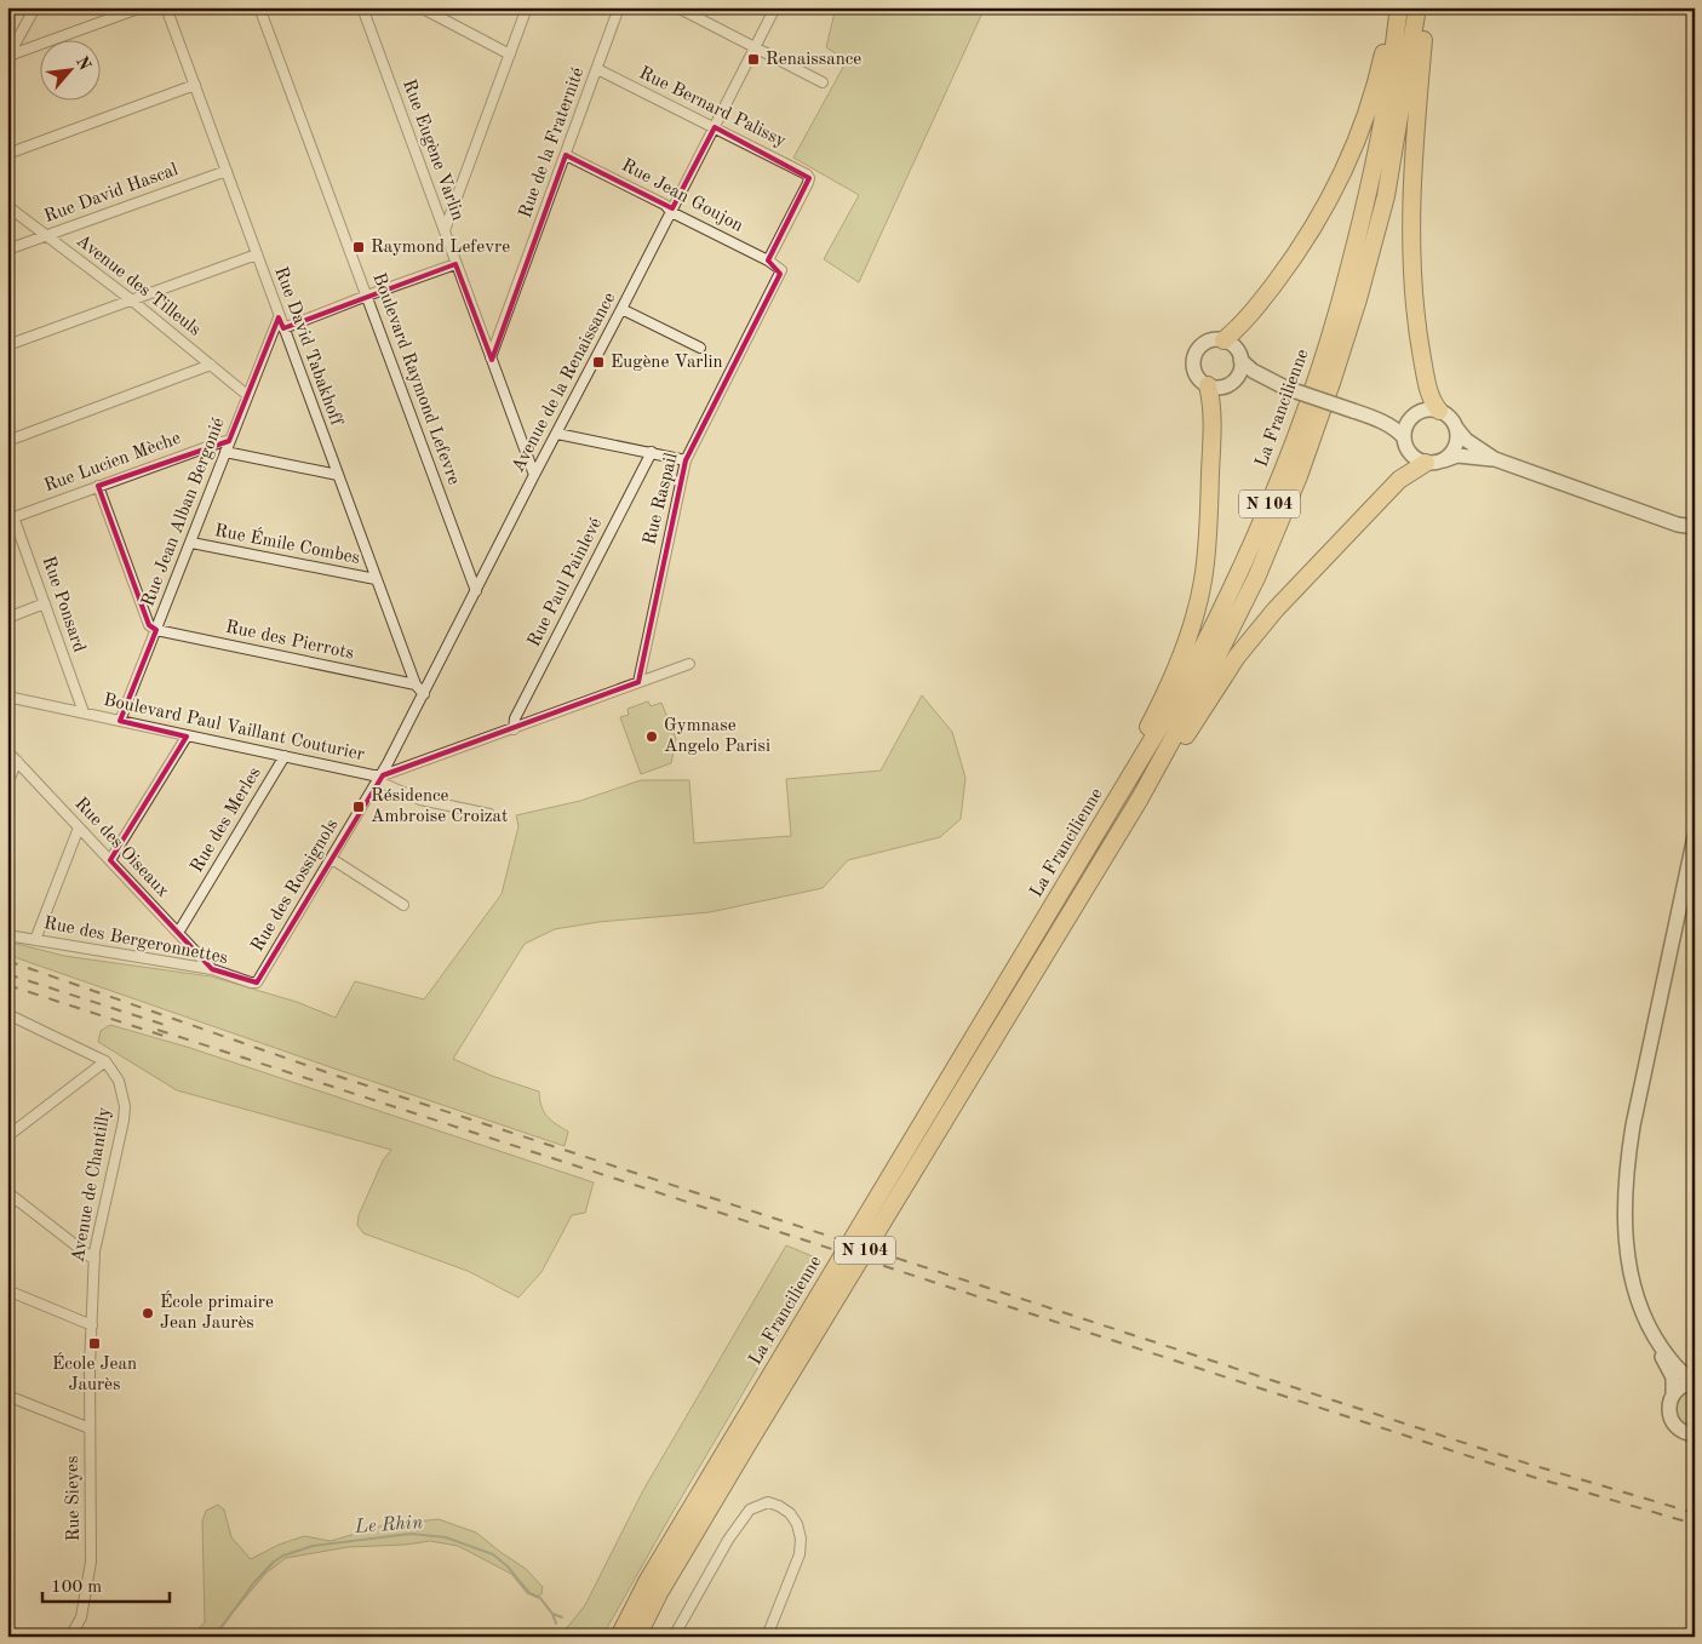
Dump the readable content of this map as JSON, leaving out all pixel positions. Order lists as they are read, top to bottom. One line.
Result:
{"streets":{"highway":["La Francilienne","N 104"],"street":["Rue Bernard Palissy","Rue de la Fraternité","Rue Eugène Varlin","Rue David Hascal","Rue Jean Goujon","Avenue des Tilleuls","Rue David Tabakhoff","Boulevard Raymond Lefevre","Avenue de la Renaissance","Rue Lucien Mèche","Rue Raspail","Rue Jean Alban Bergonié","Rue Émile Combes","Rue Paul Painlevé","Rue Ponsard","Rue des Pierrots","Boulevard Paul Vaillant Couturier","Rue des Merles","Rue des Oiseaux","Rue des Rossignols","Rue des Bergeronnettes","Avenue de Chantilly","Rue Sieyes"]},"crossings":[["Rue Bernard Palissy","Rue de la Fraternité"],["Rue Bernard Palissy","Rue Jean Goujon"],["Rue Bernard Palissy","Avenue de la Renaissance"],["Rue de la Fraternité","Rue Eugène Varlin"],["Rue de la Fraternité","Rue Jean Goujon"],["Rue Eugène Varlin","Avenue de la Renaissance"],["Rue David Hascal","Avenue des Tilleuls"],["Rue David Hascal","Rue David Tabakhoff"],["Rue Jean Goujon","Avenue de la Renaissance"],["Rue Jean Goujon","Rue Raspail"],["Avenue des Tilleuls","Rue Jean Alban Bergonié"],["Rue David Tabakhoff","Avenue de la Renaissance"],["Rue David Tabakhoff","Rue Jean Alban Bergonié"],["Rue David Tabakhoff","Rue Émile Combes"],["Rue David Tabakhoff","Rue des Pierrots"],["Boulevard Raymond Lefevre","Avenue de la Renaissance"],["Avenue de la Renaissance","Boulevard Paul Vaillant Couturier"],["Avenue de la Renaissance","Rue des Rossignols"],["Rue Lucien Mèche","Rue Jean Alban Bergonié"],["Rue Lucien Mèche","Rue Ponsard"],["Rue Raspail","Boulevard Paul Vaillant Couturier"],["Rue Jean Alban Bergonié","Rue Émile Combes"],["Rue Jean Alban Bergonié","Rue des Pierrots"],["Rue Jean Alban Bergonié","Boulevard Paul Vaillant Couturier"],["Rue Paul Painlevé","Boulevard Paul Vaillant Couturier"],["Rue Ponsard","Boulevard Paul Vaillant Couturier"],["Boulevard Paul Vaillant Couturier","Rue des Merles"],["Boulevard Paul Vaillant Couturier","Rue des Rossignols"],["Rue des Merles","Rue des Oiseaux"],["Rue des Oiseaux","Rue des Bergeronnettes"],["Rue des Rossignols","Rue des Bergeronnettes"],["Avenue de Chantilly","Rue Sieyes"]],"water":["Le Rhin"],"places":{"transit":["Renaissance","Raymond Lefevre","Eugène Varlin","Résidence Ambroise Croizat","École Jean Jaurès"],"other":["Gymnase Angelo Parisi","École primaire Jean Jaurès"]},"scale_bar":"100 m","north":"top right"}
